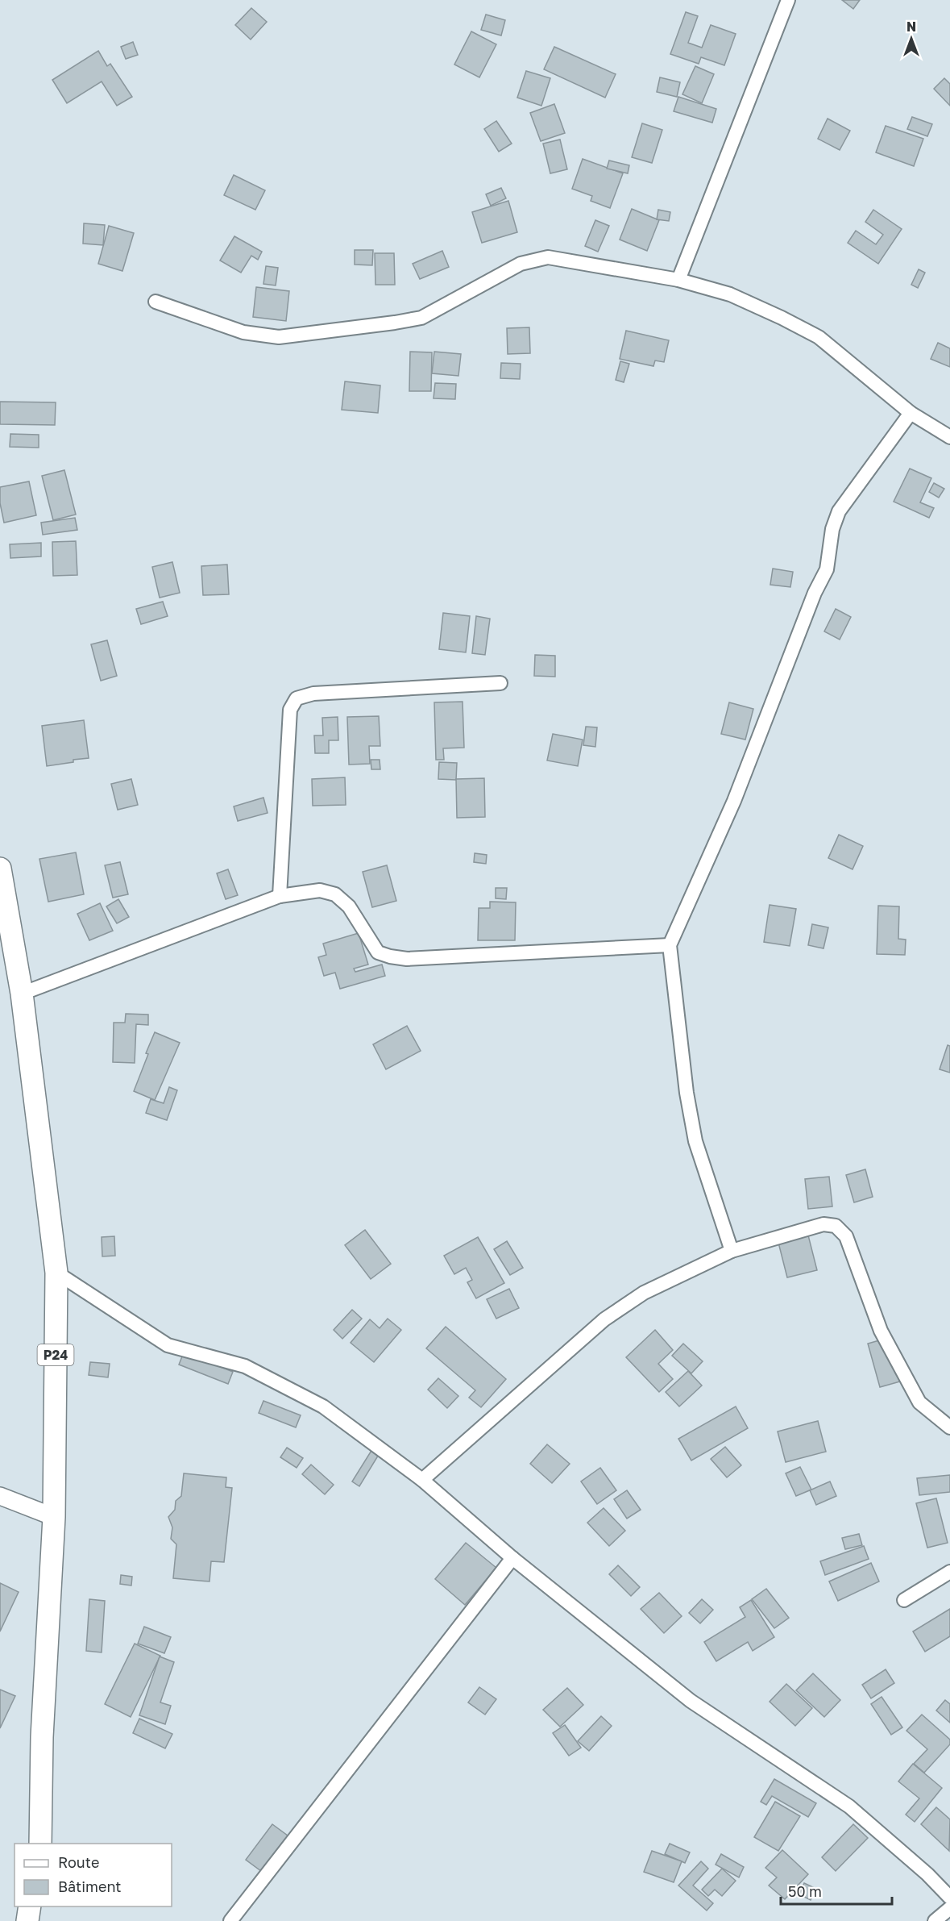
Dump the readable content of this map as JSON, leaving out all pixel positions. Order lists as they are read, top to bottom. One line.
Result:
{"streets":{"main road":["P24"]},"legend":["Route","Bâtiment"],"scale_bar":"50 m","north":"top"}
